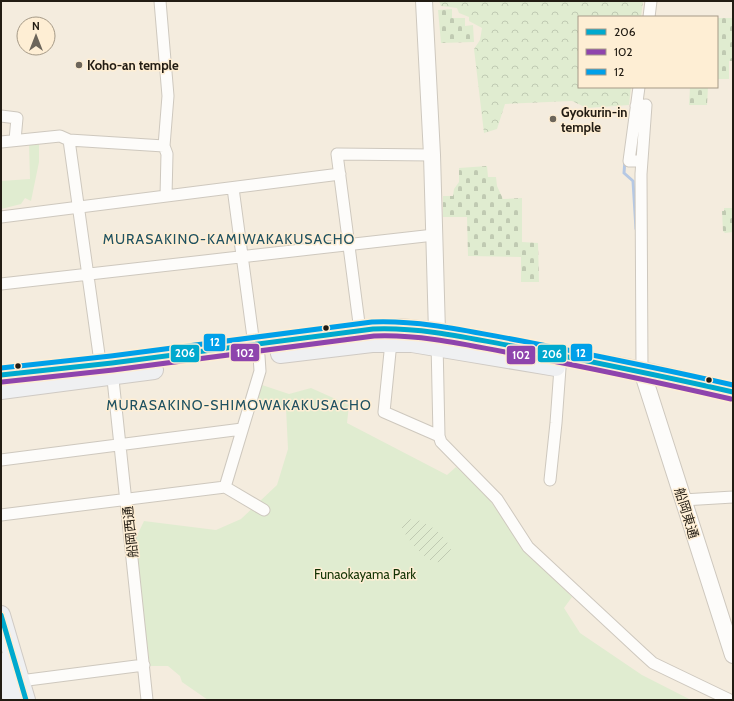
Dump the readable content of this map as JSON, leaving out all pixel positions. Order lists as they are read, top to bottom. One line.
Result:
{"streets":{"street":["船岡東通","船岡西通"]},"districts":["MURASAKINO-KAMIWAKAKUSACHO","MURASAKINO-SHIMOWAKAKUSACHO"],"parks":["Funaokayama Park"],"places":["Koho-an temple","Gyokurin-in temple"],"lines":["transit line 12","transit line 206","transit line 102"],"legend":["206","102","12"],"north":"top"}
